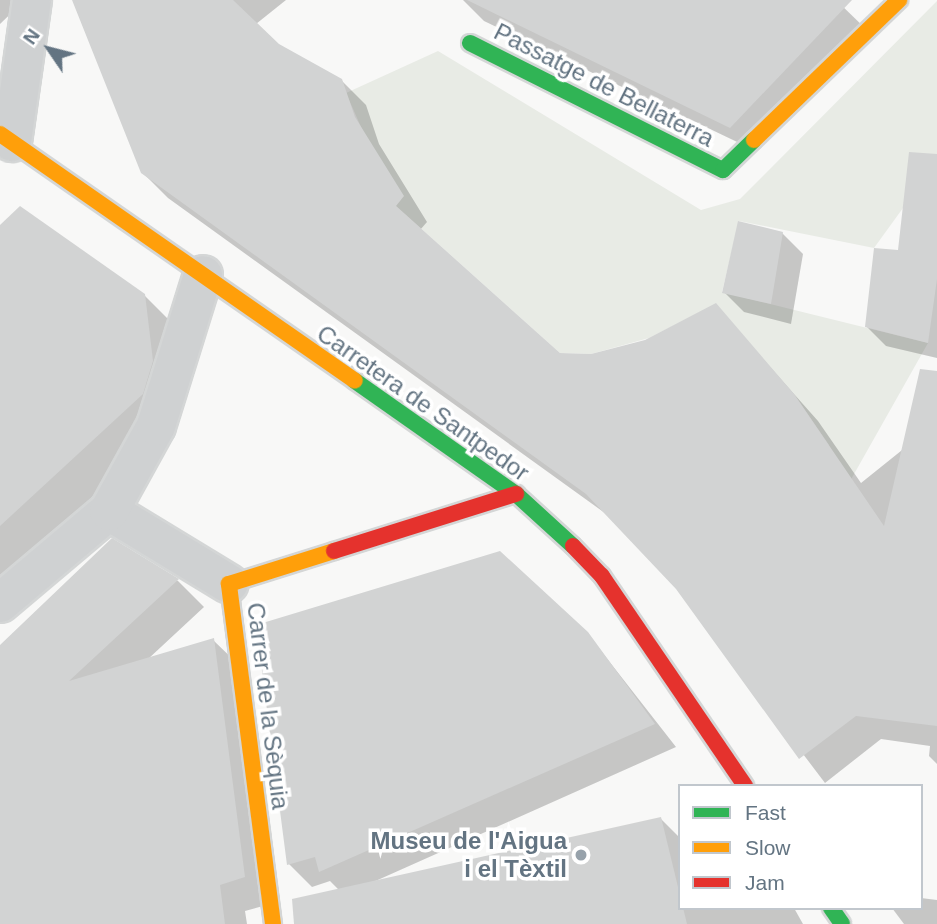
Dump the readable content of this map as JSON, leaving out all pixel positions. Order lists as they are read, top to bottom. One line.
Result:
{"streets":{"street":["Passatge de Bellaterra","Carretera de Santpedor","Carrer de la Sèquia"]},"crossings":[["Carretera de Santpedor","Carrer de la Sèquia"]],"places":["Museu de l'Aigua i el Tèxtil"],"legend":["Fast","Slow","Jam"],"north":"top left"}
